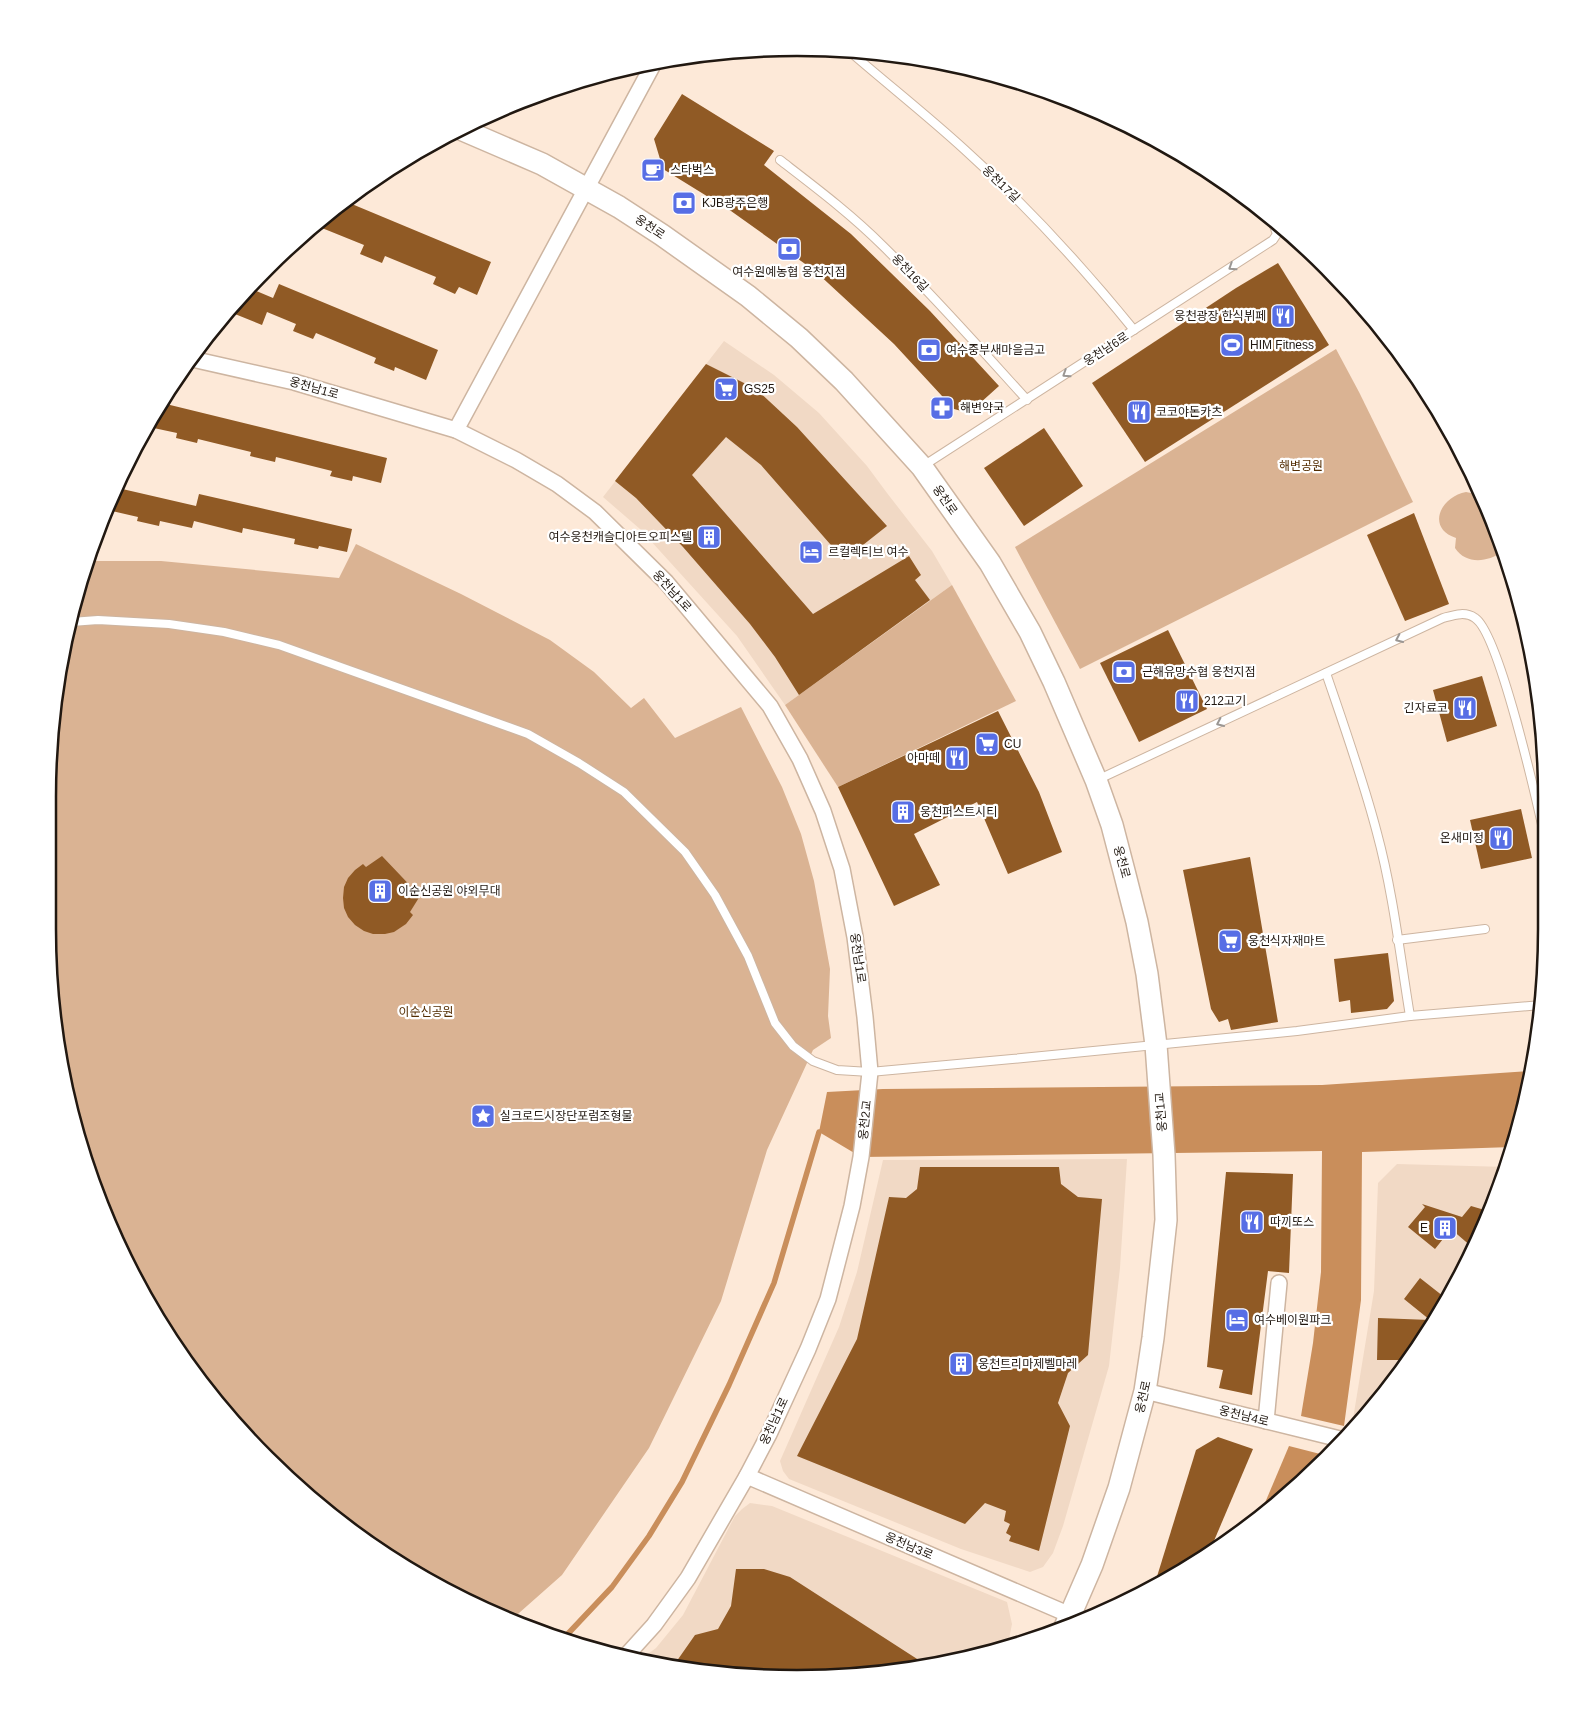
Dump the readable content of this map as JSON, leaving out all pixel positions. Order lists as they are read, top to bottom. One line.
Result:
{"streets":{"street":["웅천로","웅천남1로","웅천1교","웅천2교","웅천남4로","웅천남3로"],"lane":["웅천17길","웅천16길","웅천남6로"]},"crossings":[["웅천17길","웅천남6로"],["웅천로","웅천남6로"],["웅천로","웅천1교"],["웅천로","웅천남4로"],["웅천16길","웅천남6로"],["웅천남1로","웅천2교"],["웅천남1로","웅천남3로"]],"one_way":["웅천남6로"],"parks":["해변공원","이순신공원"],"places":{"cafe":["스타벅스"],"bank":["KJB광주은행","여수원예농협 웅천지점","여수중부새마을금고","근해유망수협 웅천지점"],"restaurant":["웅천광장 한식뷔페","코코야돈카츠","212고기","긴자료코","아마떼","온새미정","따끼또스"],"sports":["HIM Fitness"],"supermarket":["GS25","CU","웅천식자재마트"],"pharmacy":["해변약국"],"building":["여수웅천캐슬디아트오피스텔","웅천퍼스트시티","이순신공원 야외무대","E","웅천트리마제벨마레"],"hotel":["르컬렉티브 여수","여수베이원파크"],"place":["실크로드시장단포럼조형물"]}}
